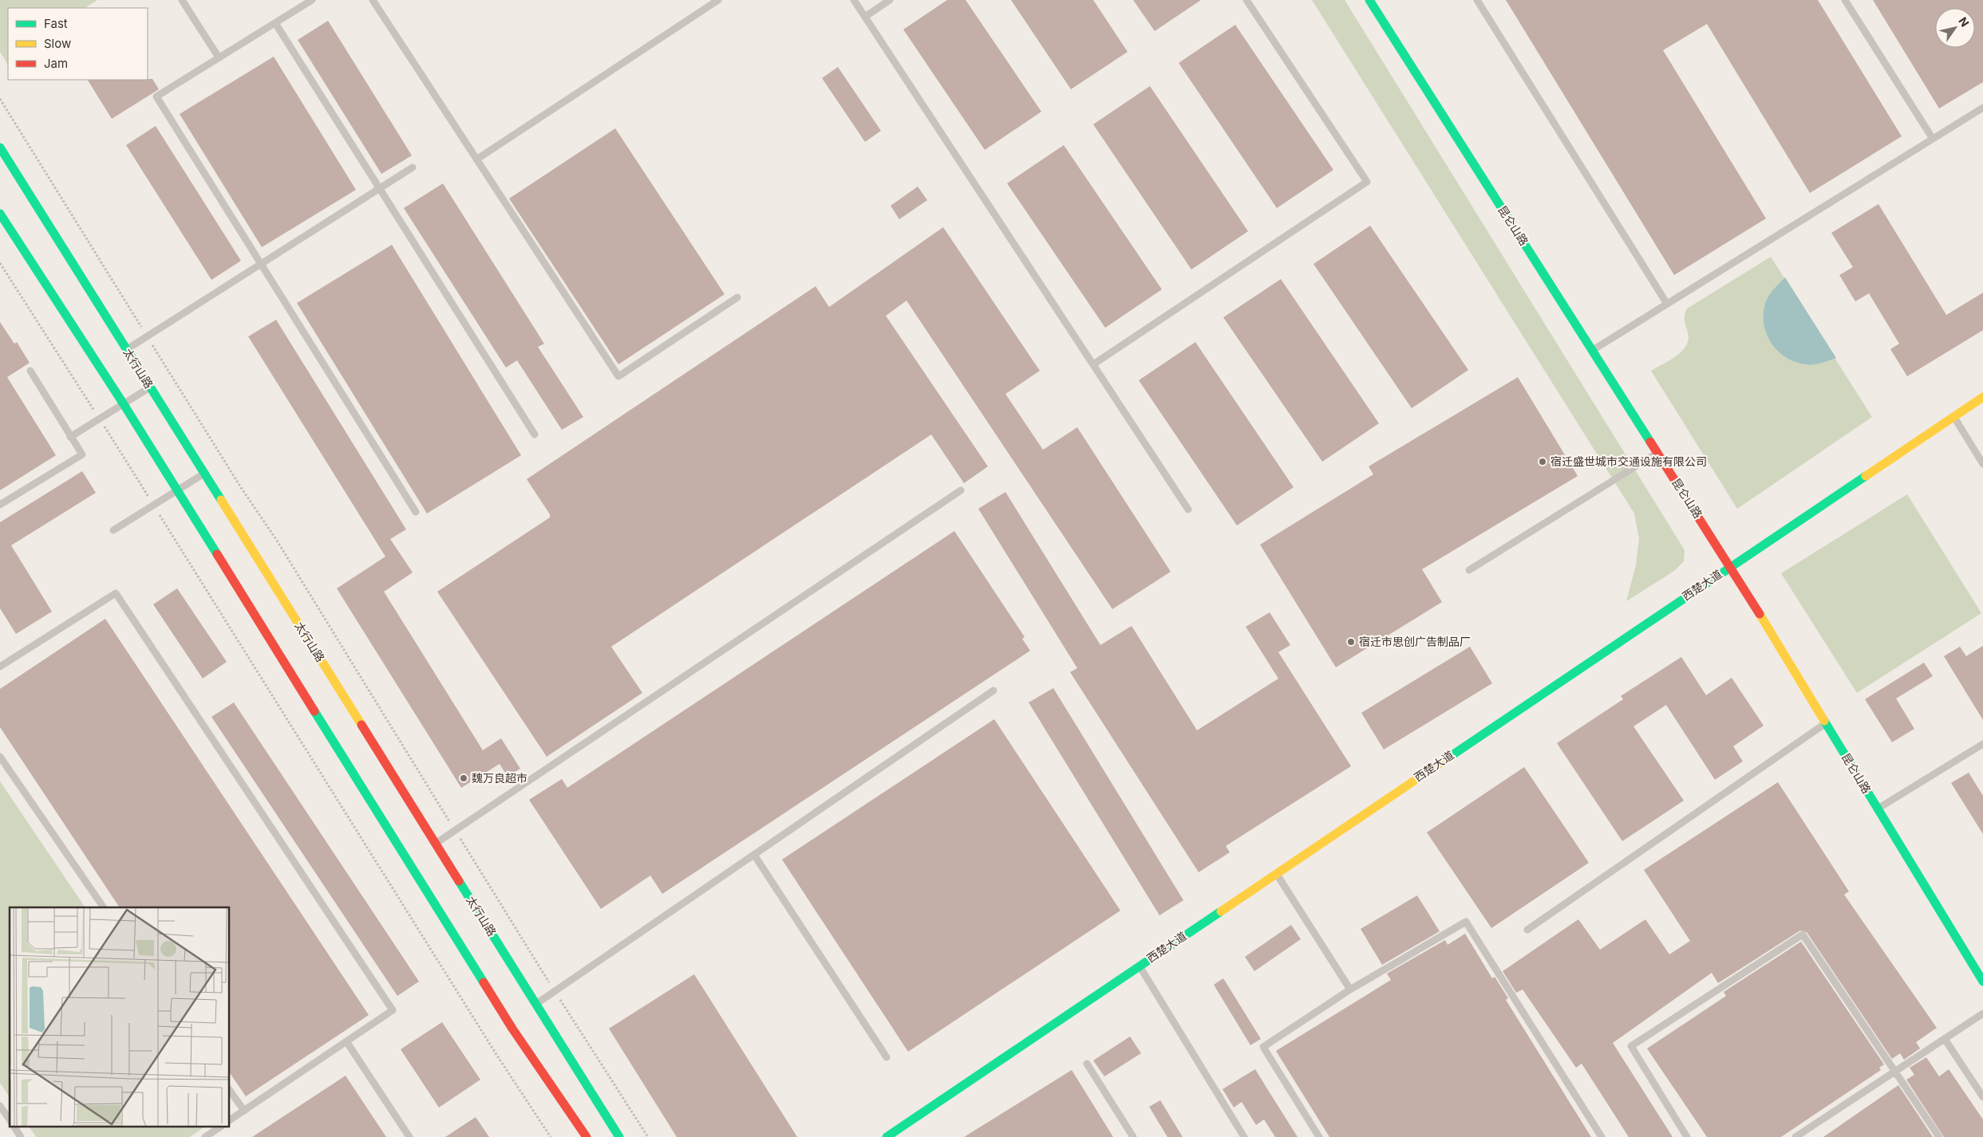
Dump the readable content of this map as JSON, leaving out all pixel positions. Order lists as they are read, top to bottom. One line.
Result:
{"streets":{"street":["昆仑山路","太行山路","西楚大道"]},"crossings":[["昆仑山路","西楚大道"]],"places":["宿迁盛世城市交通设施有限公司","宿迁市思创广告制品厂","魏万良超市"],"legend":["Fast","Slow","Jam"],"north":"top right"}
